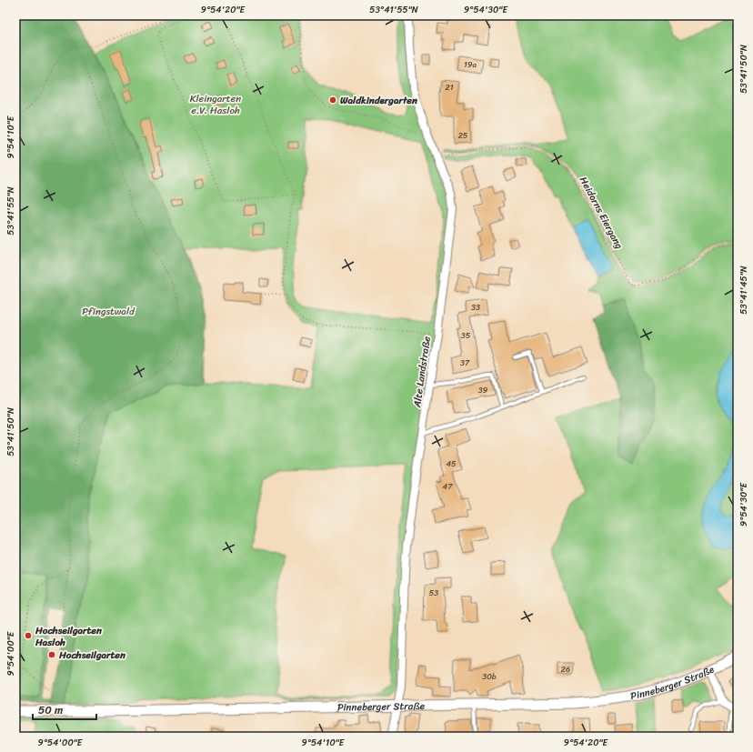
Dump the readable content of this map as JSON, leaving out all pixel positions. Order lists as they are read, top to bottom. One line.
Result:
{"streets":{"main road":["Pinneberger Straße"],"street":["Alte Landstraße"],"path":["Heidorns Eiergang"]},"crossings":[["Heidorns Eiergang","Alte Landstraße"],["Alte Landstraße","Pinneberger Straße"]],"parks":["Kleingarten e.V. Hasloh","Pfingstwald"],"places":["Waldkindergarten","Hochseilgarten Hasloh","Hochseilgarten"],"house_numbers":["19a","21","25","33","35","37","39","45","47","53","26","30b"],"scale_bar":"50 m","coordinates":["9°54'20\"E","53°41'55\"N","9°54'30\"E","53°41'50\"N","9°54'10\"E","53°41'45\"N","9°54'00\"E"]}
